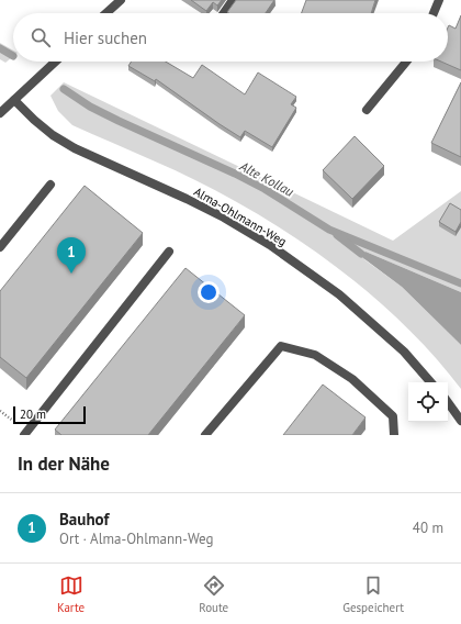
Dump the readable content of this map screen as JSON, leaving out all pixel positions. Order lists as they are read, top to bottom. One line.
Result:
{"streets":{"street":["Alma-Ohlmann-Weg"]},"water":["Alte Kollau"],"scale_bar":"20 m","page":{"search":"Hier suchen","pins":"1","scale":"20 m","heading":"In der Nähe","list":[{"mark":"1","name":"Bauhof","note":"Ort · Alma-Ohlmann-Weg","value":"40 m"}],"nav":["Karte","Route","Gespeichert"]}}
